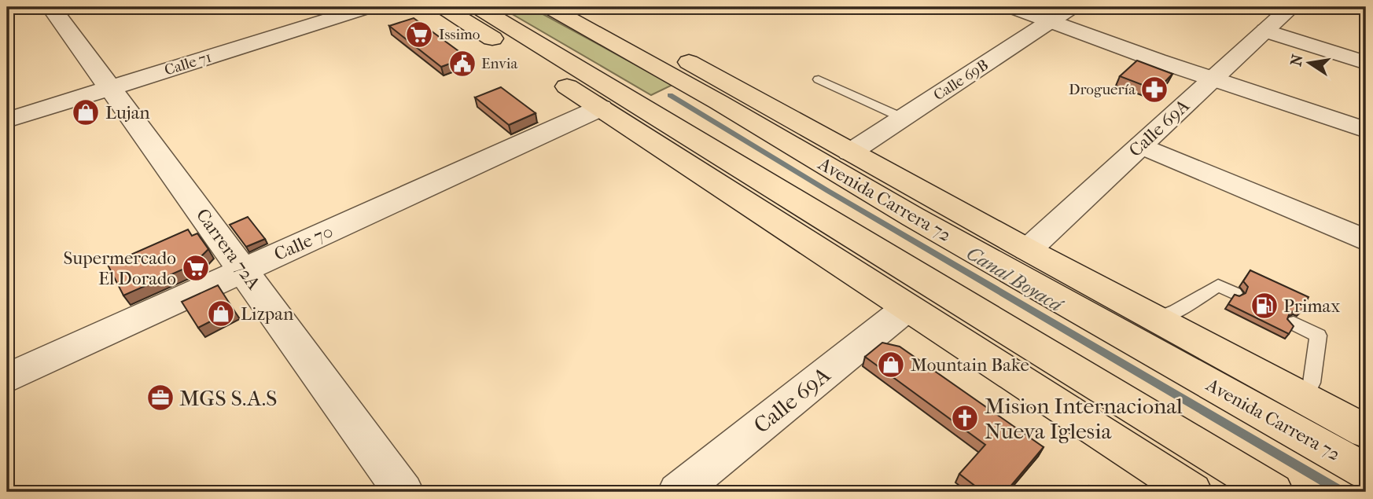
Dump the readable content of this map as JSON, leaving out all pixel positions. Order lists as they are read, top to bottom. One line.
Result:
{"streets":{"highway":["Avenida Carrera 72"],"street":["Calle 71","Calle 69B","Calle 69A","Calle 70","Carrera 72A"]},"crossings":[["Calle 71","Carrera 72A"],["Calle 69B","Avenida Carrera 72"],["Calle 69A","Avenida Carrera 72"],["Calle 70","Carrera 72A"]],"water":["Canal Boyacá"],"places":{"supermarket":["Issimo","Supermercado El Dorado"],"public building":["Envia"],"pharmacy":["Droguería"],"shop":["Lujan","Lizpan","Mountain Bake"],"fuel station":["Primax"],"office":["MGS S.A.S"],"church":["Mision Internacional Nueva Iglesia"]},"north":"left"}
